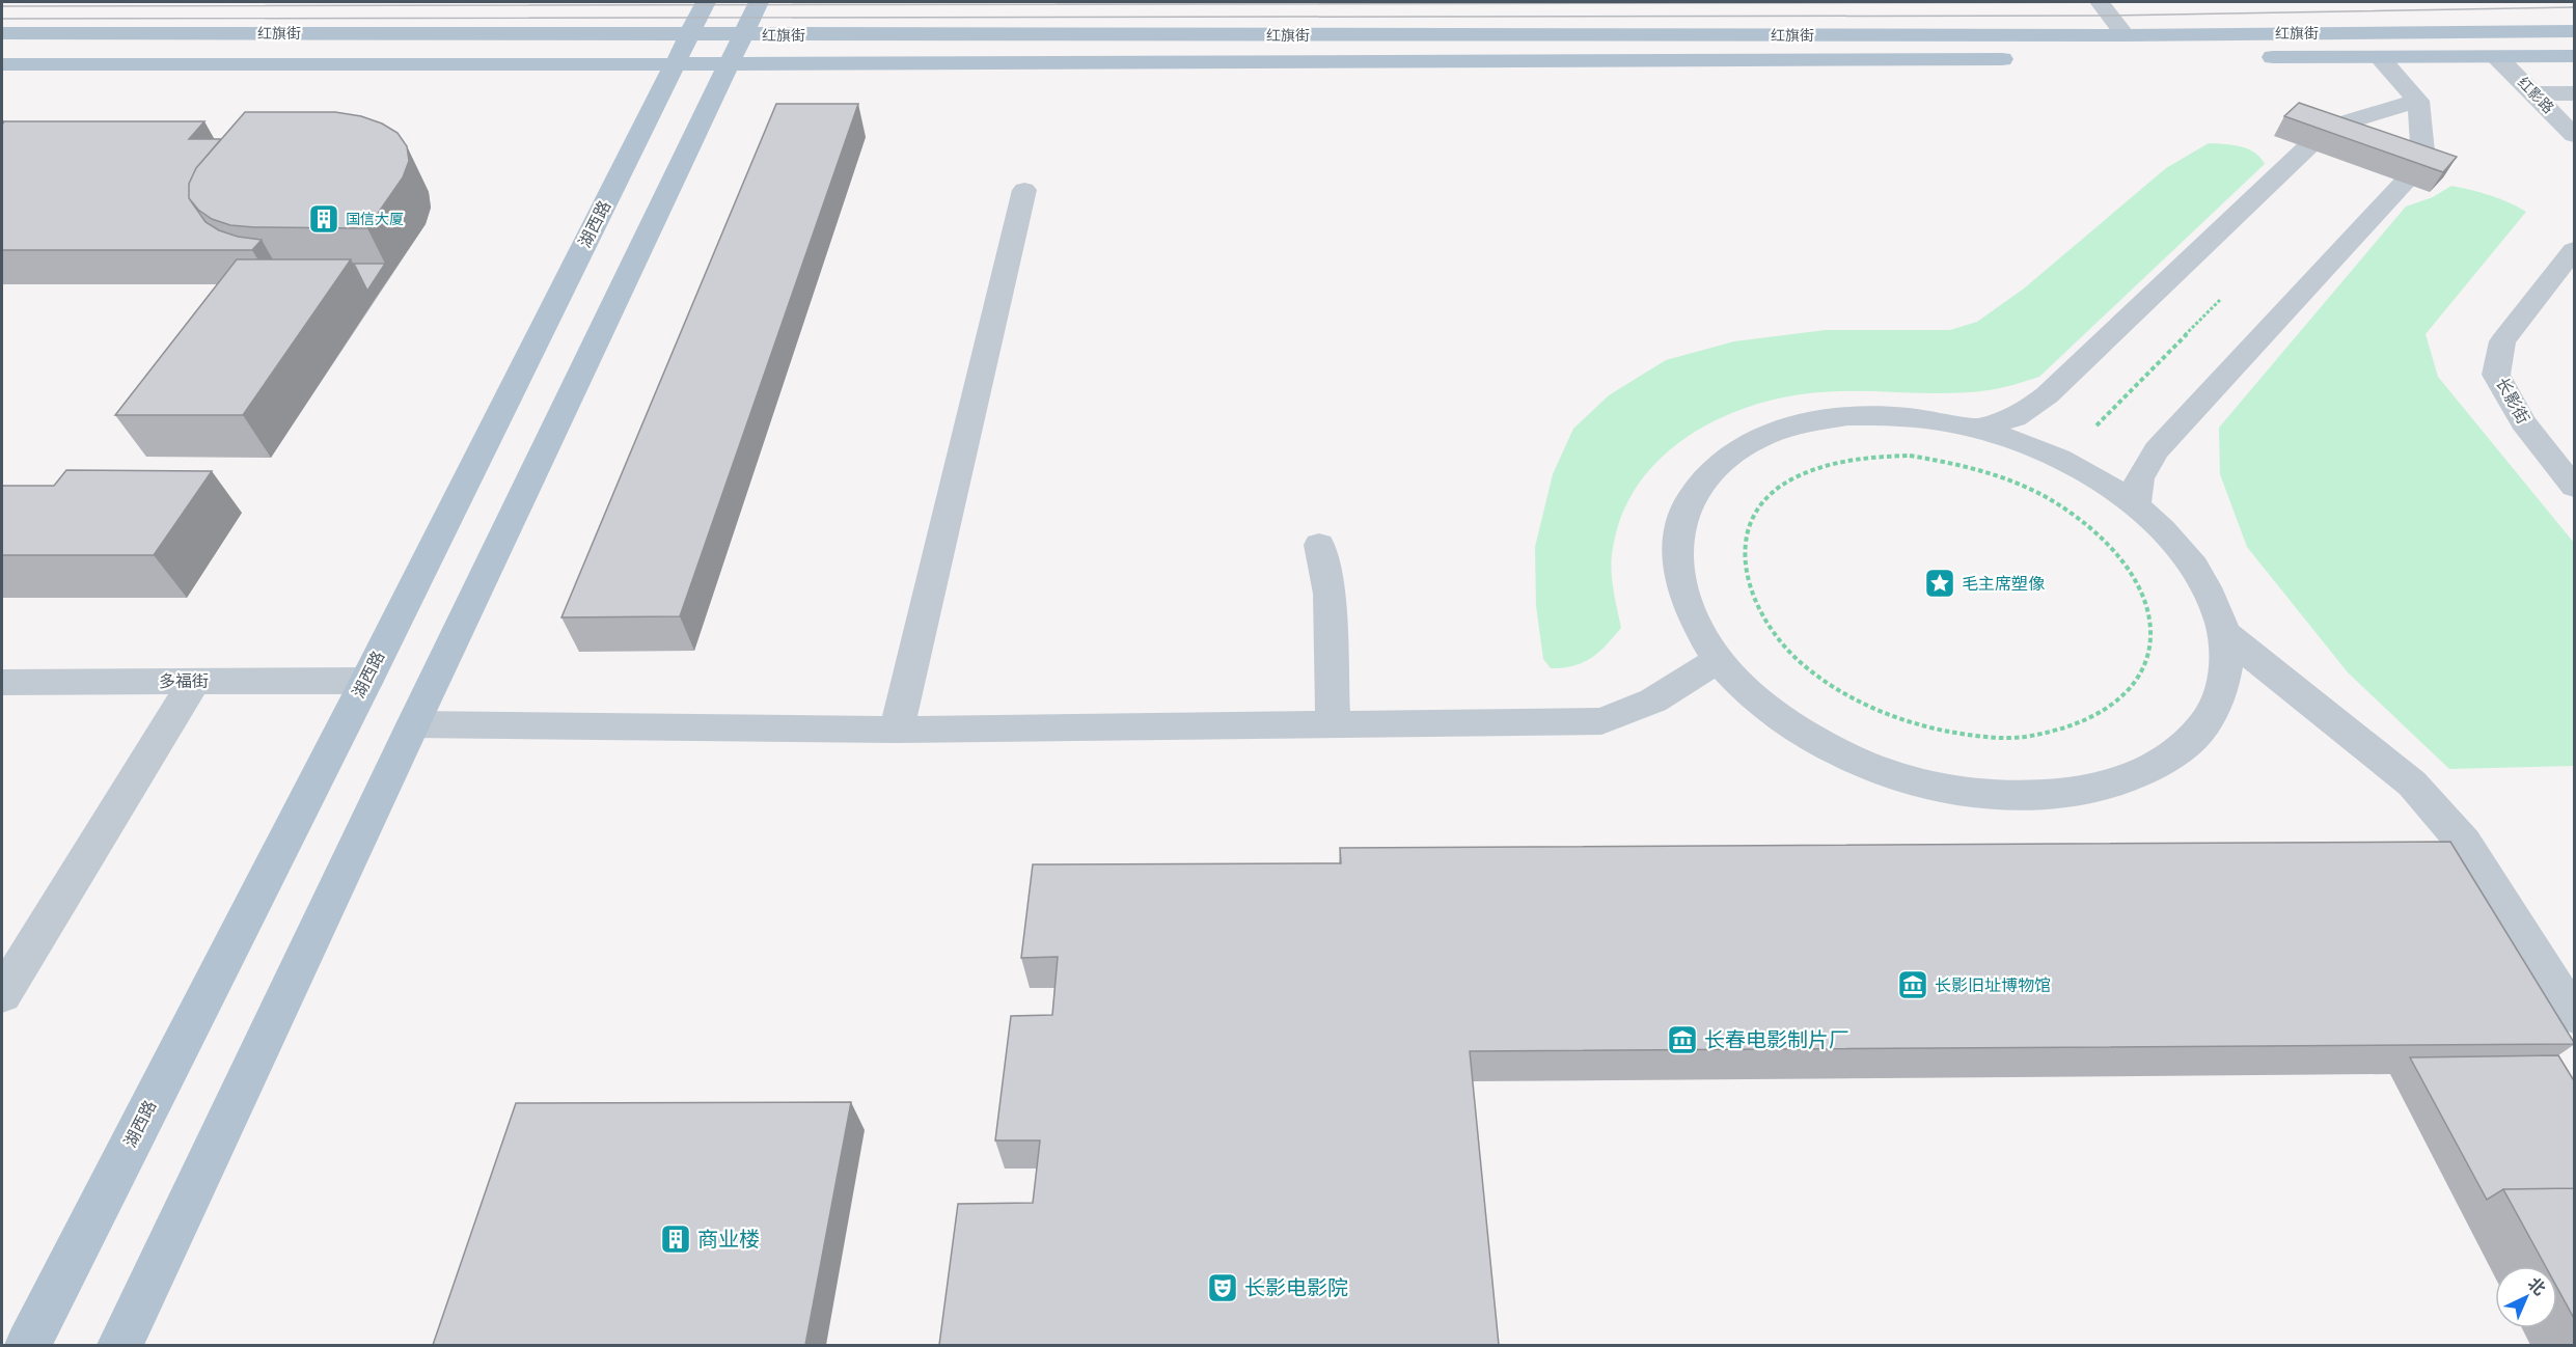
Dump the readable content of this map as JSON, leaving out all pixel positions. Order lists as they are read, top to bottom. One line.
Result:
{"streets":{"main road":["红旗街","湖西路"],"street":["红影路","长影街","多福街"]},"crossings":[["红旗街","红影路"],["红旗街","湖西路"],["湖西路","多福街"]],"places":{"building":["国信大厦","商业楼"],"place":["毛主席塑像"],"museum":["长影旧址博物馆","长春电影制片厂"],"theatre":["长影电影院"]},"north":"top right"}
